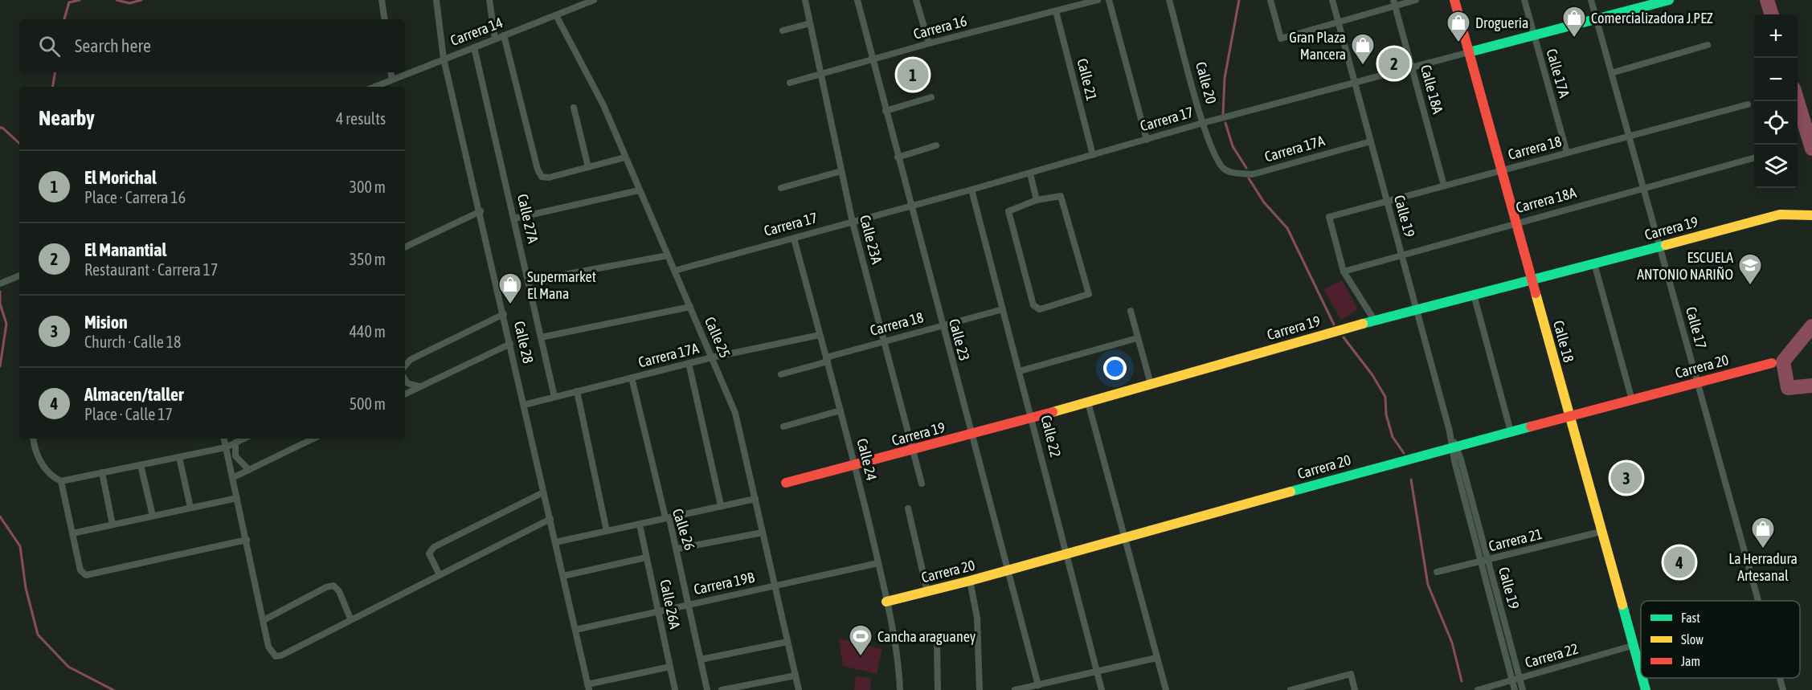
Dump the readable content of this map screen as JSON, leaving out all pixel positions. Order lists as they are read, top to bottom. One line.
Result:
{"streets":{"street":["Carrera 16","Carrera 14","Calle 17A","Calle 21","Calle 20","Calle 18A","Carrera 17","Carrera 18","Carrera 17A","Carrera 18A","Calle 19","Calle 27A","Carrera 19","Calle 23A","Calle 17","Calle 25","Calle 23","Calle 18","Calle 28","Carrera 20","Calle 22","Calle 24","Calle 26","Carrera 21","Carrera 19B","Calle 26A","Carrera 22"]},"crossings":[["Carrera 16","Calle 21"],["Carrera 16","Calle 23A"],["Carrera 16","Calle 23"],["Carrera 14","Calle 27A"],["Carrera 14","Calle 25"],["Carrera 14","Calle 28"],["Calle 17A","Carrera 17"],["Calle 17A","Carrera 18"],["Calle 21","Carrera 17"],["Calle 20","Carrera 17"],["Calle 20","Carrera 17A"],["Calle 18A","Carrera 17"],["Calle 18A","Carrera 18"],["Carrera 17","Calle 19"],["Carrera 17","Calle 23A"],["Carrera 17","Calle 17"],["Carrera 17","Calle 25"],["Carrera 17","Calle 23"],["Carrera 17","Calle 18"],["Carrera 17","Calle 22"],["Carrera 17","Calle 24"],["Carrera 18","Carrera 18A"],["Carrera 18","Calle 19"],["Carrera 18","Calle 23A"],["Carrera 18","Calle 17"],["Carrera 18","Calle 23"],["Carrera 18","Calle 18"],["Carrera 18","Calle 22"],["Carrera 18","Calle 24"],["Carrera 17A","Calle 19"],["Carrera 17A","Calle 27A"],["Carrera 17A","Calle 25"],["Carrera 17A","Calle 28"],["Carrera 17A","Calle 24"],["Carrera 17A","Calle 26"],["Carrera 18A","Calle 19"],["Carrera 18A","Calle 17"],["Carrera 18A","Calle 18"],["Calle 19","Carrera 19"],["Calle 19","Carrera 20"],["Calle 19","Carrera 21"],["Calle 19","Carrera 22"],["Carrera 19","Calle 23A"],["Carrera 19","Calle 17"],["Carrera 19","Calle 23"],["Carrera 19","Calle 18"],["Carrera 19","Calle 22"],["Carrera 19","Calle 24"],["Calle 17","Carrera 20"],["Calle 25","Carrera 19B"],["Calle 23","Carrera 20"],["Calle 18","Carrera 20"],["Calle 18","Carrera 21"],["Calle 18","Carrera 22"],["Calle 28","Carrera 19B"],["Carrera 20","Calle 22"],["Carrera 20","Calle 24"],["Calle 24","Carrera 19B"],["Calle 26","Carrera 19B"],["Carrera 19B","Calle 26A"]],"places":{"shop":["Comercializadora J.PEZ","Droguería","Gran Plaza Mancera","Supermarket El Mana","La Herradura Artesanal"],"school or university":["ESCUELA ANTONIO NARIÑO"],"sports":["Cancha araguaney"]},"legend":["Fast","Slow","Jam"],"page":{"map_buttons":["+","−"],"search":"Search here","pins":["2","1","3","4"],"heading":["Nearby","4 results"],"list":[{"mark":"1","name":"El Morichal","note":"Place · Carrera 16","value":"300 m"},{"mark":"2","name":"El Manantial","note":"Restaurant · Carrera 17","value":"350 m"},{"mark":"3","name":"Mision","note":"Church · Calle 18","value":"440 m"},{"mark":"4","name":"Almacen/taller","note":"Place · Calle 17","value":"500 m"}]}}
